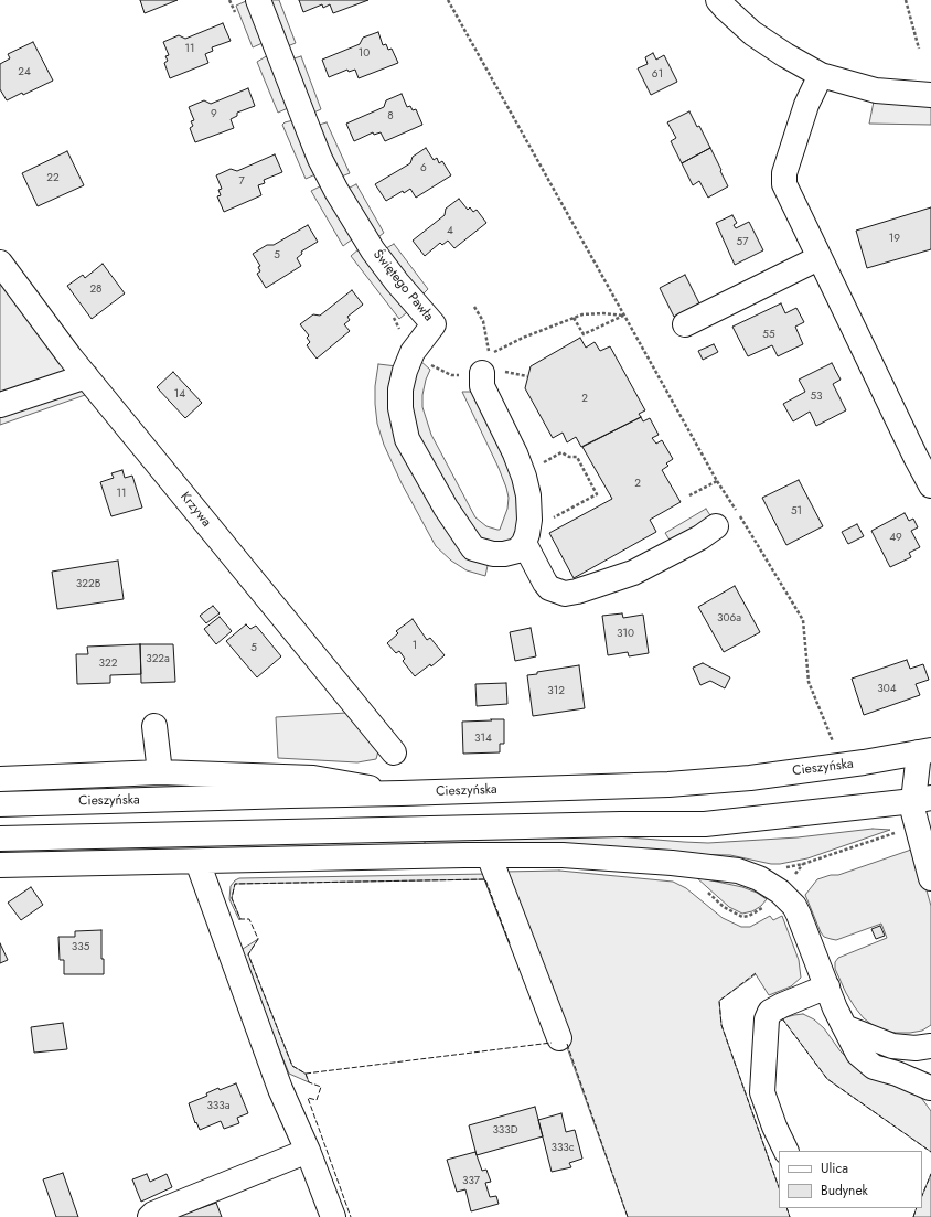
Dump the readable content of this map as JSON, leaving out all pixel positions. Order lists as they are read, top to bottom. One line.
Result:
{"streets":{"street":["Świętego Pawła","Krzywa","Cieszyńska"]},"house_numbers":["11","10","24","61","9","8","6","22","7","4","19","57","5","28","55","14","53","2","2","11","51","49","322B","306a","310","1","5","322a","322","304","312","314","335","333a","333D","333c","337"],"legend":["Ulica","Budynek"]}
